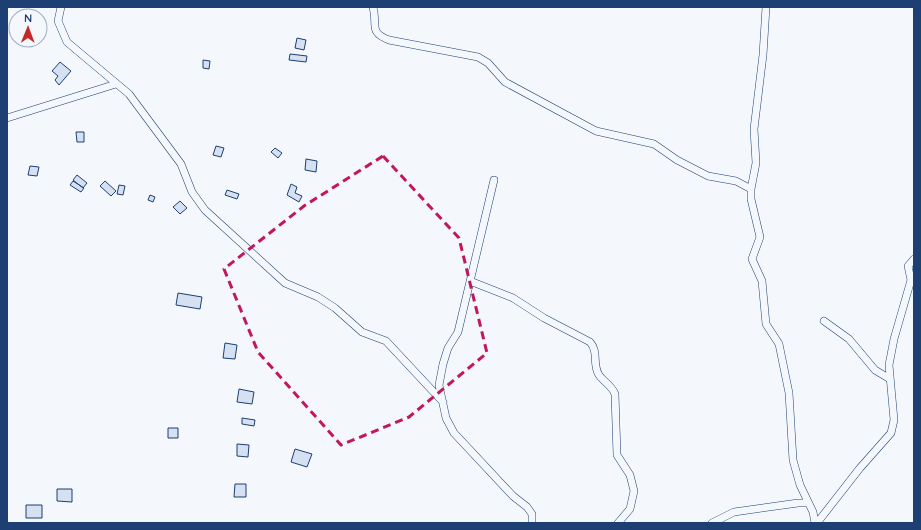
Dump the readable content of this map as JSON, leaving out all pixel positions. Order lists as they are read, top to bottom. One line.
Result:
{"north":"top"}
